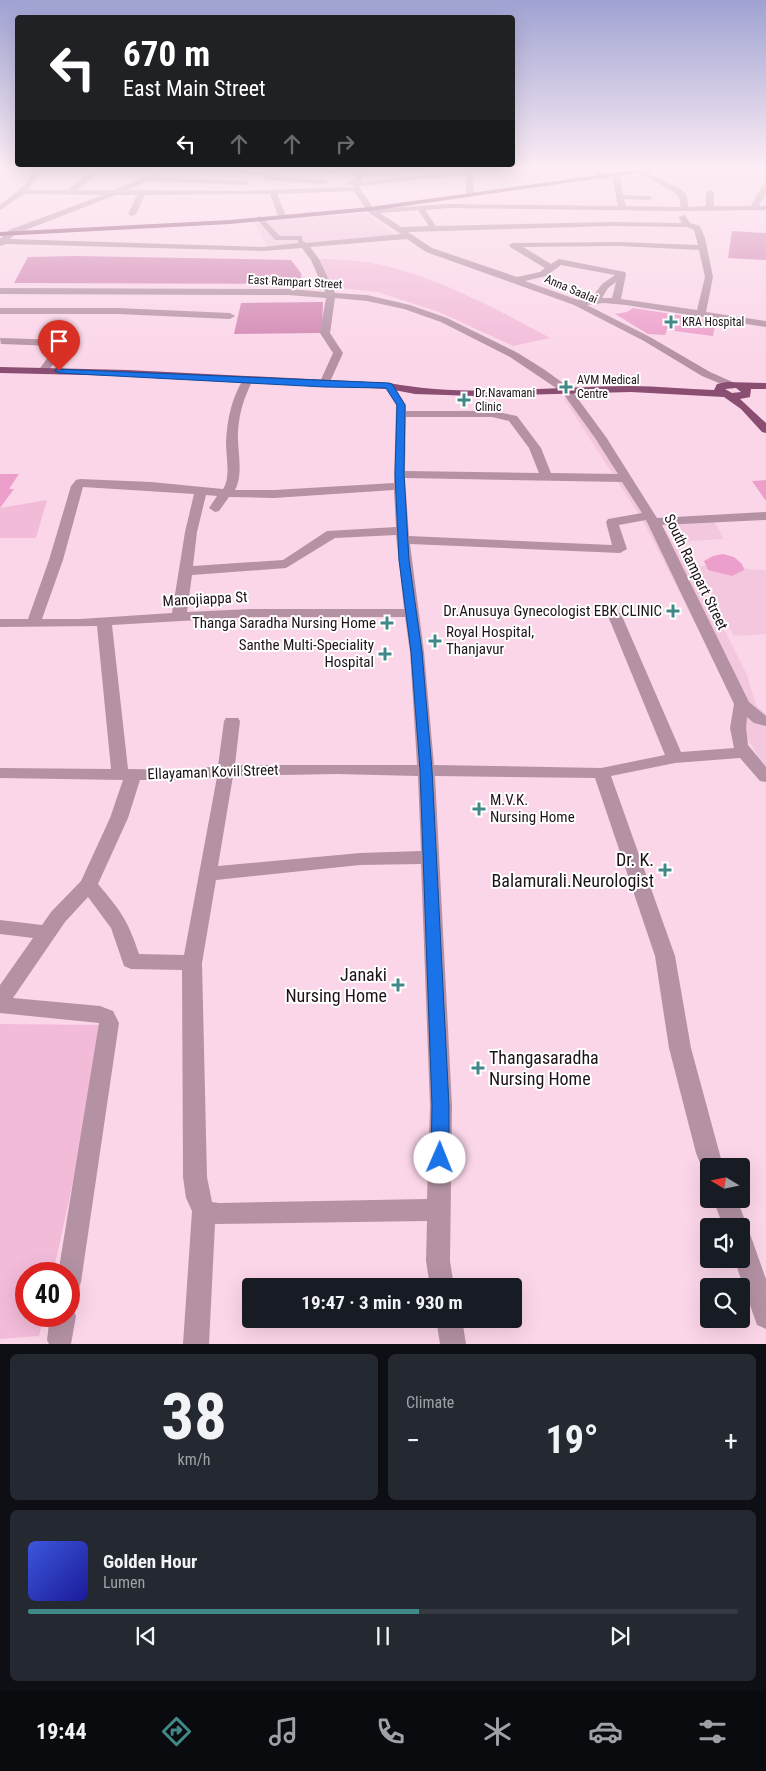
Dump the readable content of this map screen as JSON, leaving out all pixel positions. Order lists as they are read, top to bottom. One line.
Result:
{"streets":{"street":["East Rampart Street","Anna Saalai","South Rampart Street","Manojiappa St","Ellayaman Kovil Street"]},"crossings":[["East Rampart Street","South Rampart Street"]],"places":{"health":["KRA Hospital","AVM Medical Centre","Dr.Navamani Clinic","Dr.Anusuya Gynecologist EBK CLINIC","Thanga Saradha Nursing Home","Royal Hospital, Thanjavur","Santhe Multi-Speciality Hospital","M.V.K. Nursing Home","Dr. K. Balamurali.Neurologist","Janaki Nursing Home","Thangasaradha Nursing Home"]},"north":"left","page":{"turn":["670 m","East Main Street"],"limit":"40","trip":"19:47 · 3 min · 930 m","tile":[["38","km/h"],"Climate"],"heat":["−","19°","+"],"song":["Golden Hour","Lumen"],"tabs":"19:44"}}
